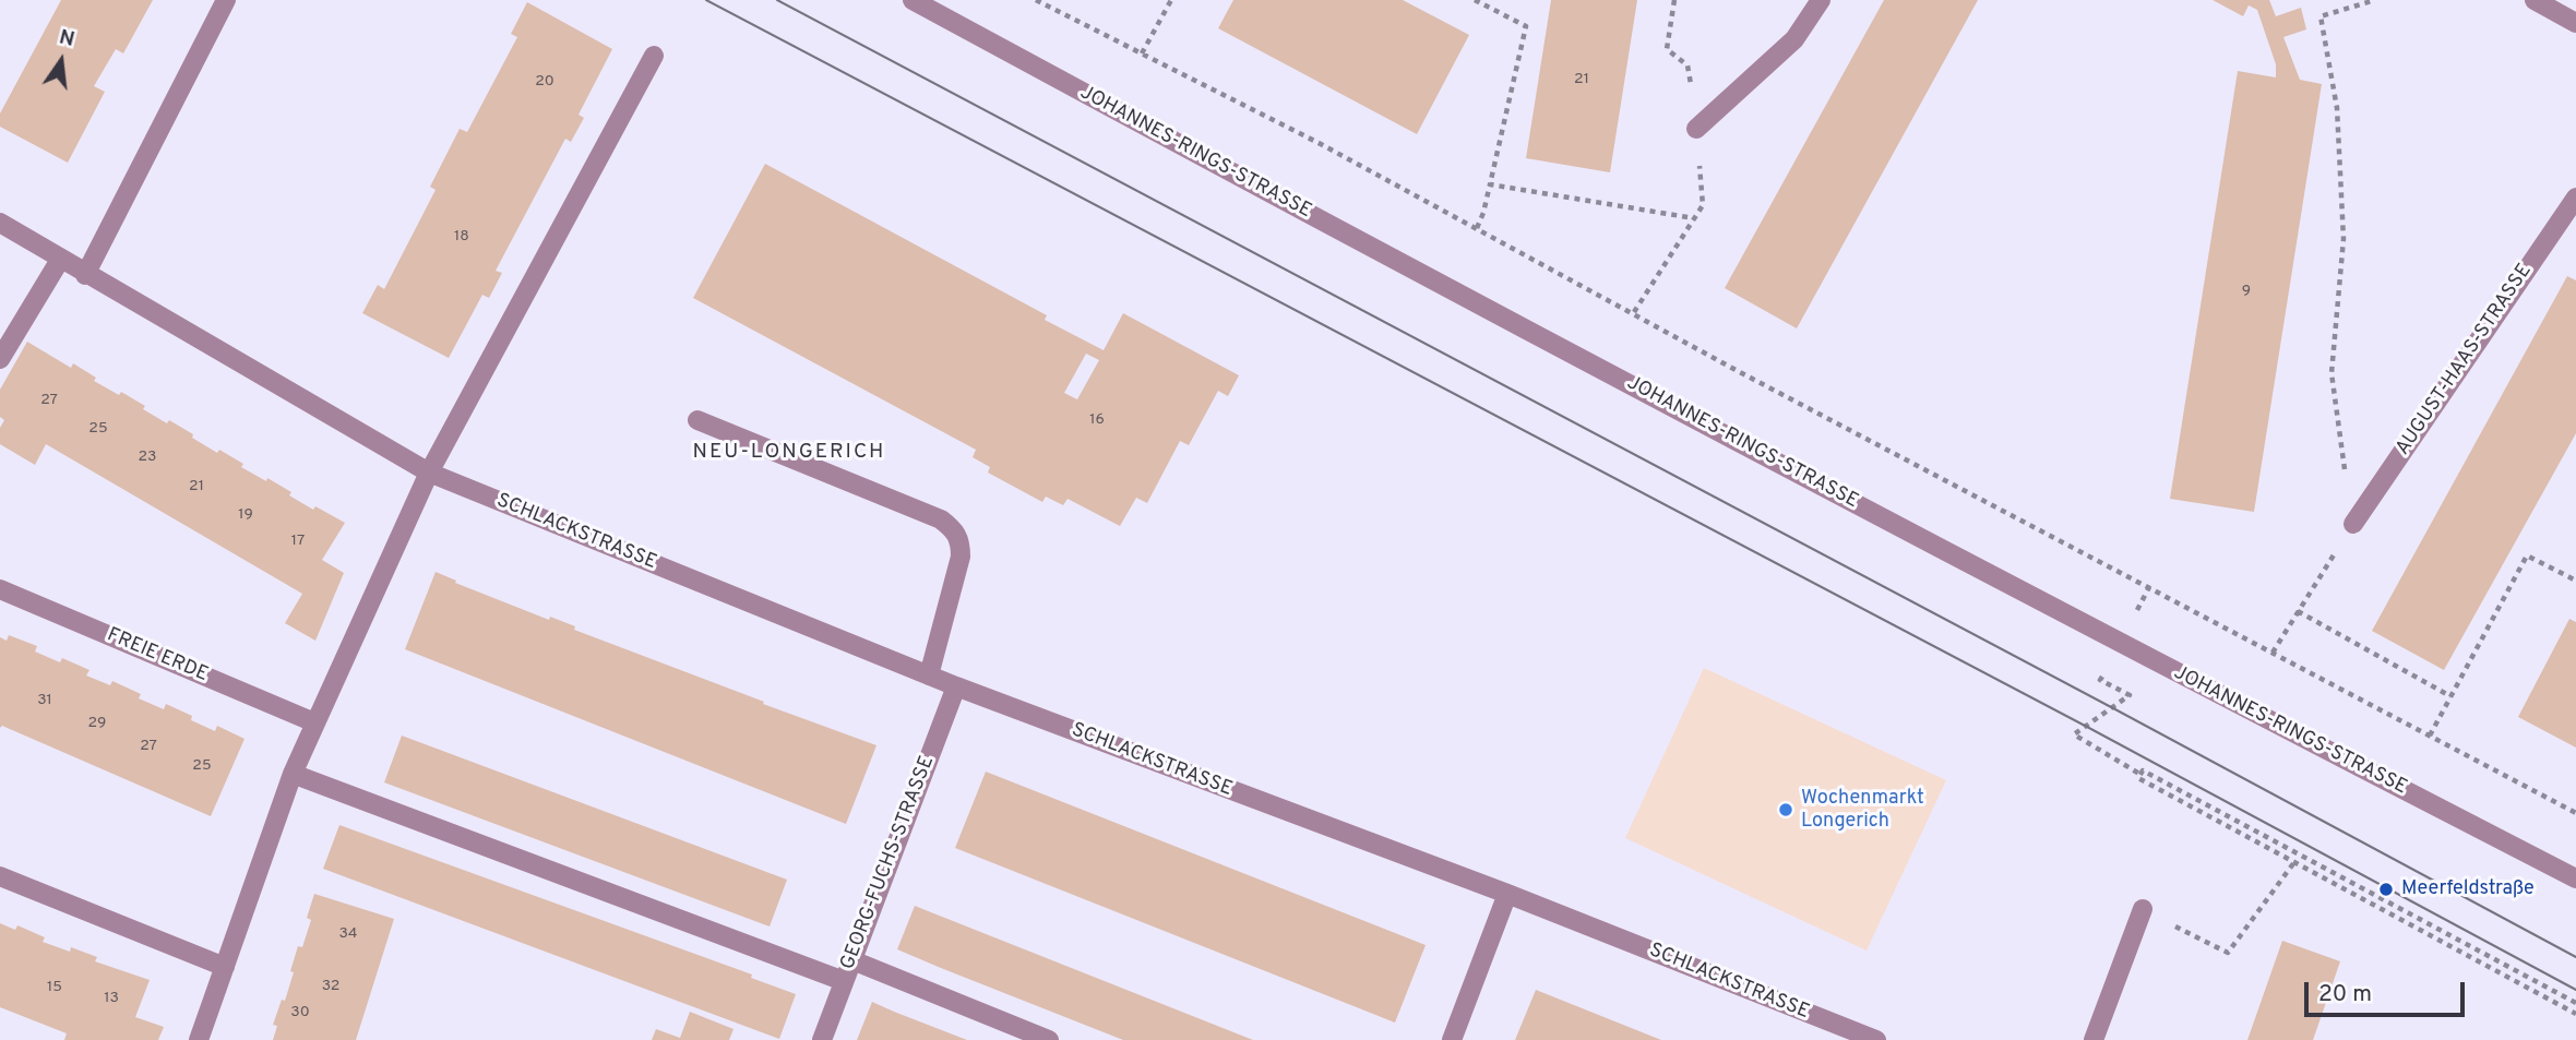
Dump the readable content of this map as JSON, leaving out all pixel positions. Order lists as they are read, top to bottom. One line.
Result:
{"streets":{"street":["JOHANNES-RINGS-STRASSE","AUGUST-HAAS-STRASSE","SCHLACKSTRASSE","FREIE ERDE","GEORG-FUCHS-STRASSE"]},"crossings":[["SCHLACKSTRASSE","GEORG-FUCHS-STRASSE"]],"districts":["NEU-LONGERICH"],"places":["Wochenmarkt Longerich","Meerfeldstraße"],"house_numbers":["21","20","18","9","27","16","25","23","21","19","17","31","29","27","25","34","32","15","13","30"],"scale_bar":"20 m","north":"top"}
